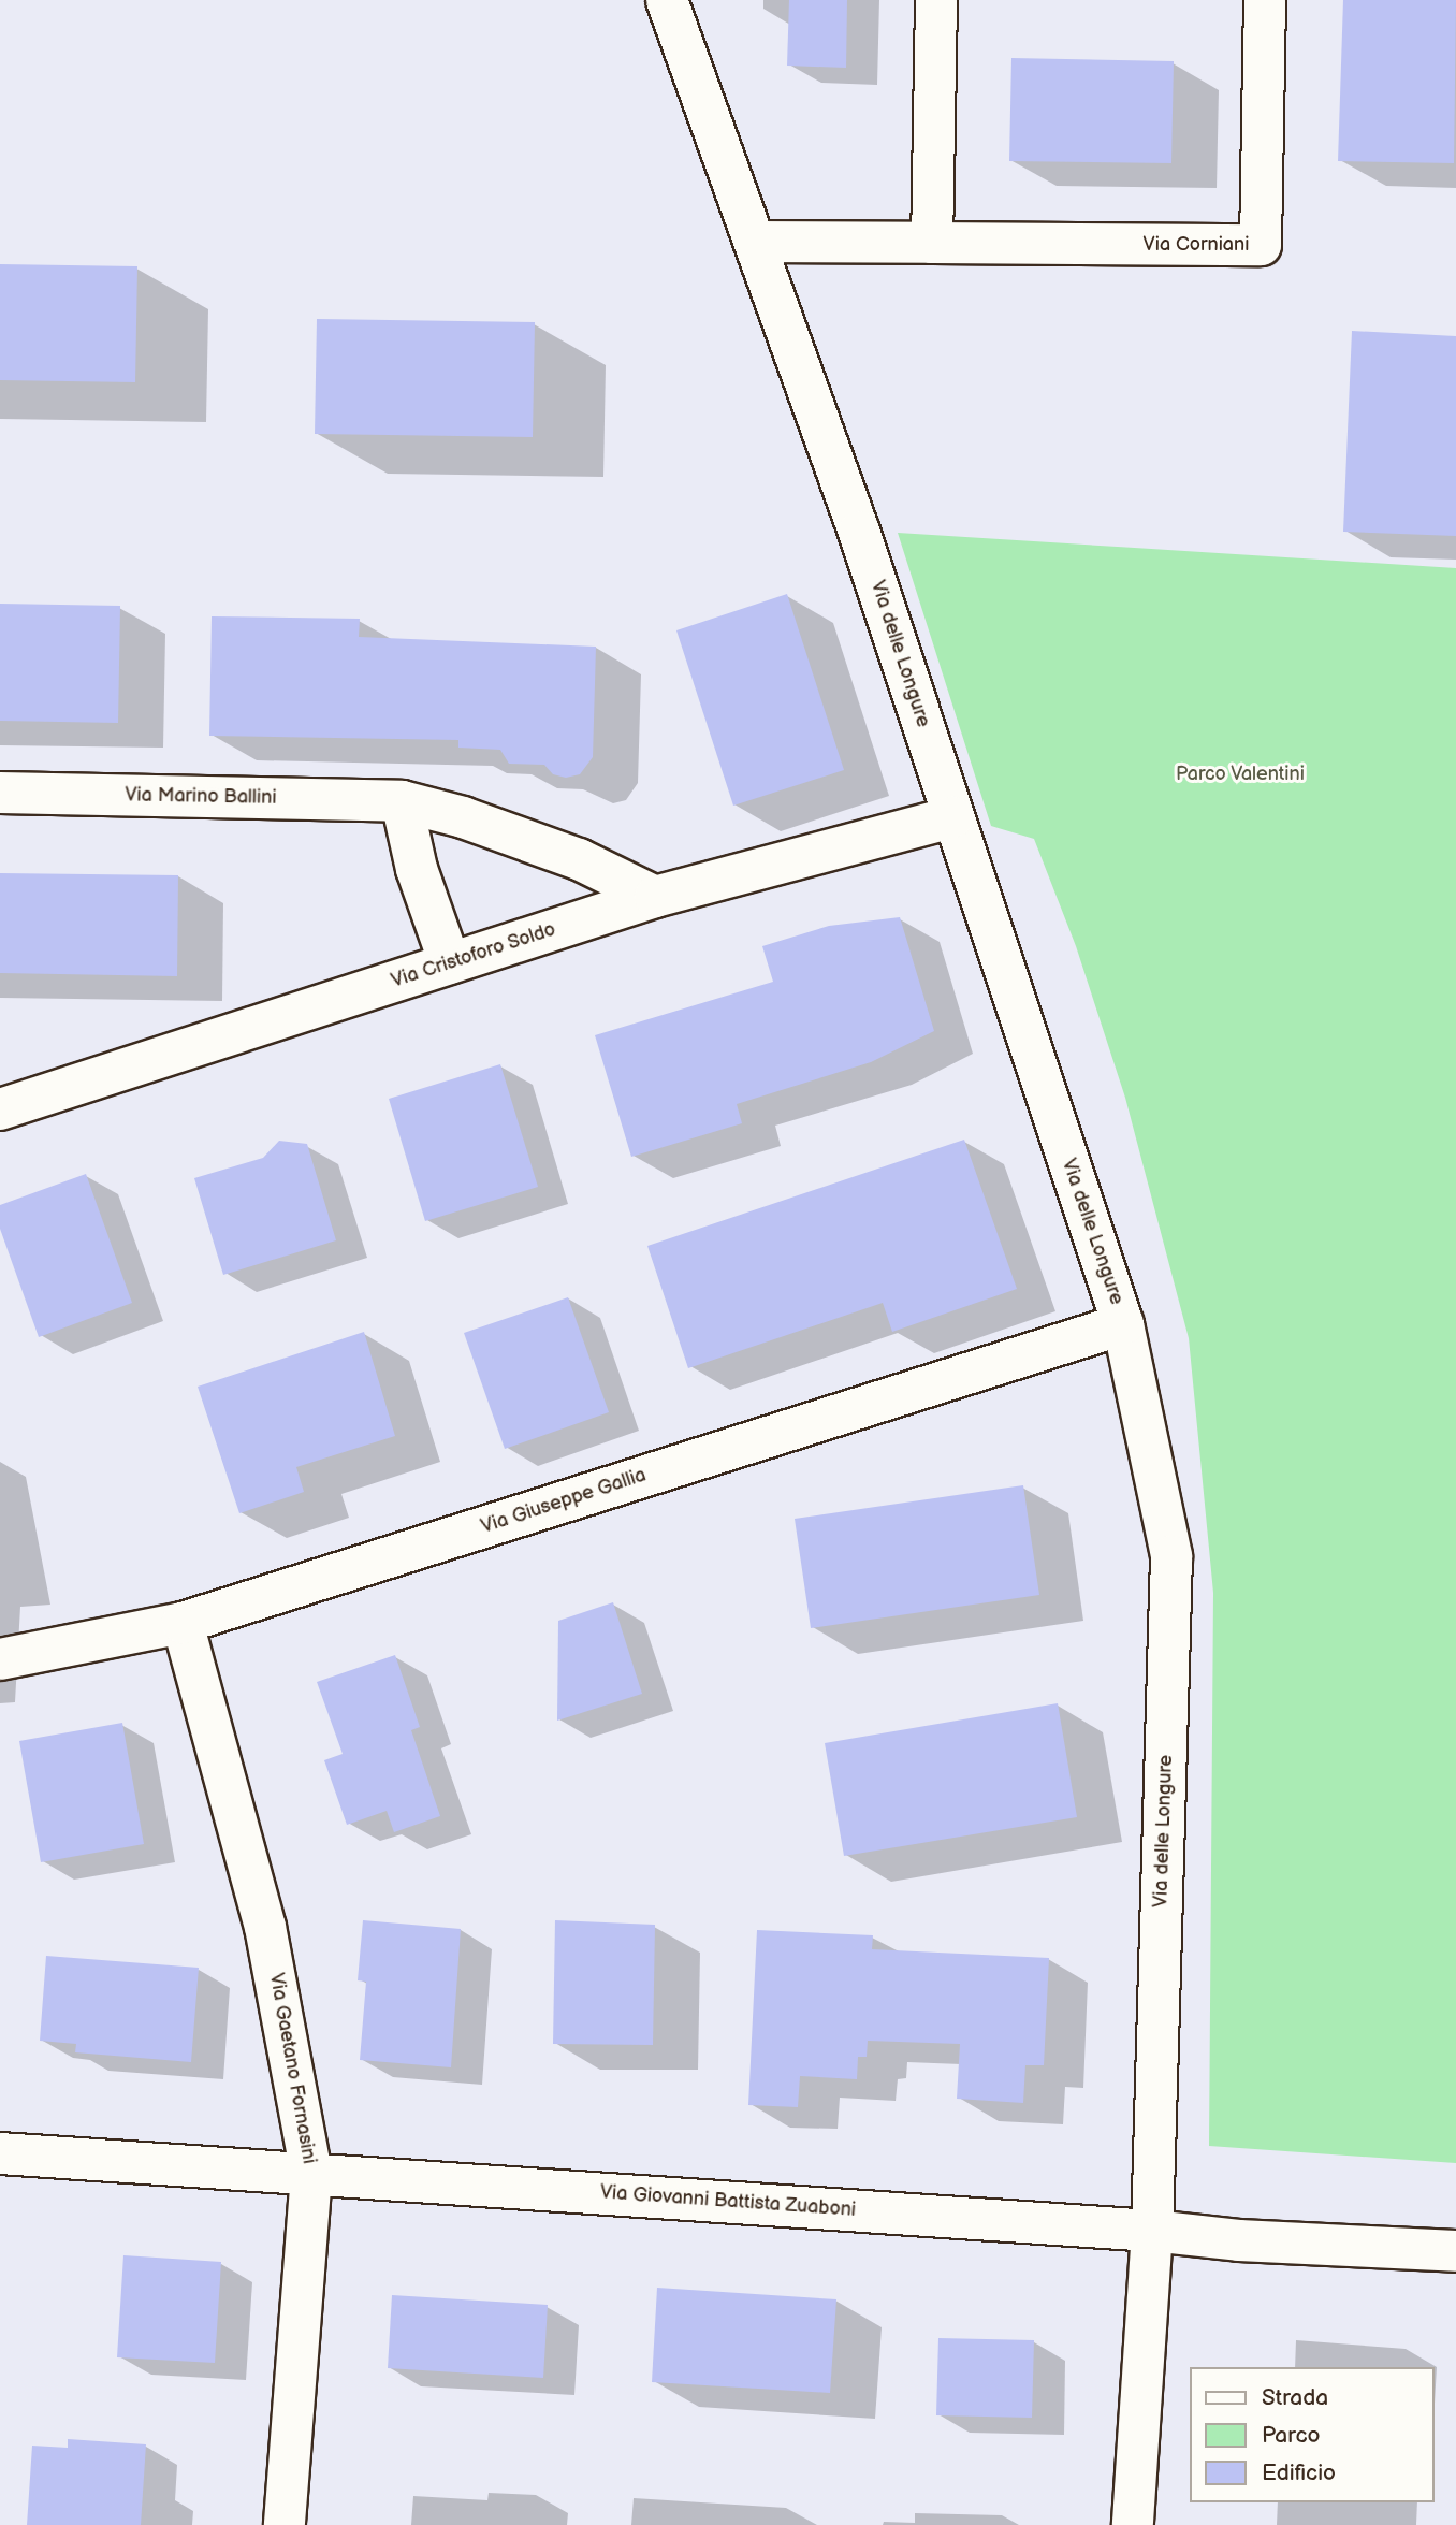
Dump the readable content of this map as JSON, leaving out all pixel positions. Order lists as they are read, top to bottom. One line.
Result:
{"streets":{"street":["Via Corniani","Via delle Longure","Via Marino Ballini","Via Cristoforo Soldo","Via Giuseppe Gallia","Via Gaetano Fornasini","Via Giovanni Battista Zuaboni"]},"crossings":[["Via Corniani","Via delle Longure"],["Via delle Longure","Via Cristoforo Soldo"],["Via delle Longure","Via Giuseppe Gallia"],["Via delle Longure","Via Giovanni Battista Zuaboni"],["Via Marino Ballini","Via Cristoforo Soldo"],["Via Giuseppe Gallia","Via Gaetano Fornasini"],["Via Gaetano Fornasini","Via Giovanni Battista Zuaboni"]],"parks":["Parco Valentini"],"legend":["Strada","Parco","Edificio"]}
